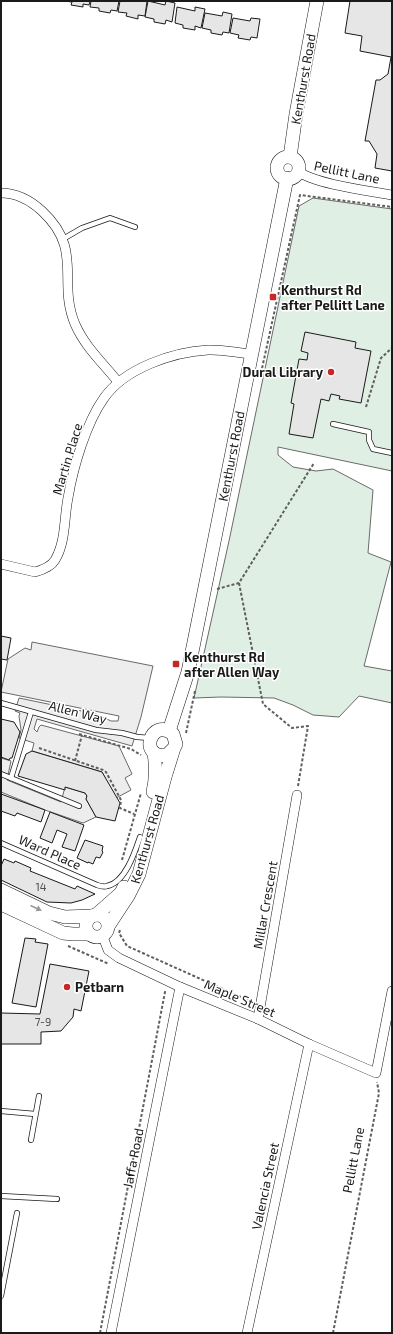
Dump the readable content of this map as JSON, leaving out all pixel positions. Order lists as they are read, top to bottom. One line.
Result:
{"streets":{"main road":["Kenthurst Road"],"street":["Pellitt Lane","Martin Place","Millar Crescent","Maple Street","Jaffa Road","Valencia Street"],"lane":["Allen Way","Ward Place"]},"crossings":[["Kenthurst Road","Pellitt Lane"],["Kenthurst Road","Martin Place"],["Kenthurst Road","Allen Way"],["Kenthurst Road","Ward Place"],["Kenthurst Road","Maple Street"],["Pellitt Lane","Maple Street"],["Millar Crescent","Maple Street"],["Maple Street","Jaffa Road"],["Maple Street","Valencia Street"]],"places":{"transit":["Kenthurst Rd after Pellitt Lane","Kenthurst Rd after Allen Way"],"other":["Dural Library","Petbarn"]},"house_numbers":["14","7-9"]}
